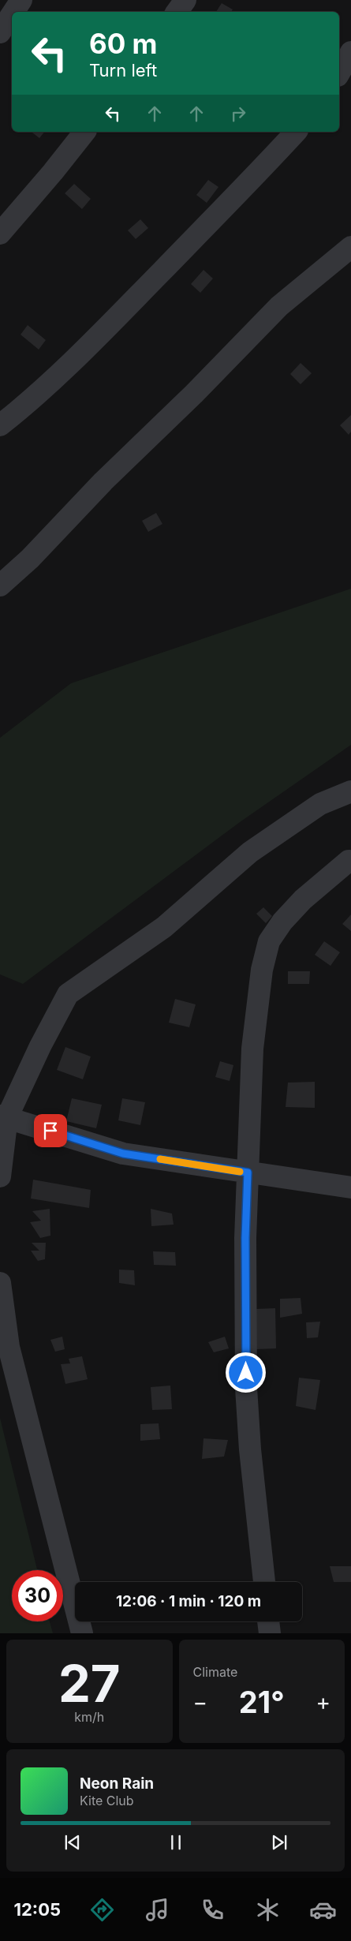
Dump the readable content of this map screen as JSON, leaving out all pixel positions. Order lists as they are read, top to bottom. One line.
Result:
{"page":{"turn":["60 m","Turn left"],"limit":"30","trip":"12:06 · 1 min · 120 m","tile":[["27","km/h"],"Climate"],"heat":["−","21°","+"],"song":["Neon Rain","Kite Club"],"tabs":"12:05"}}
